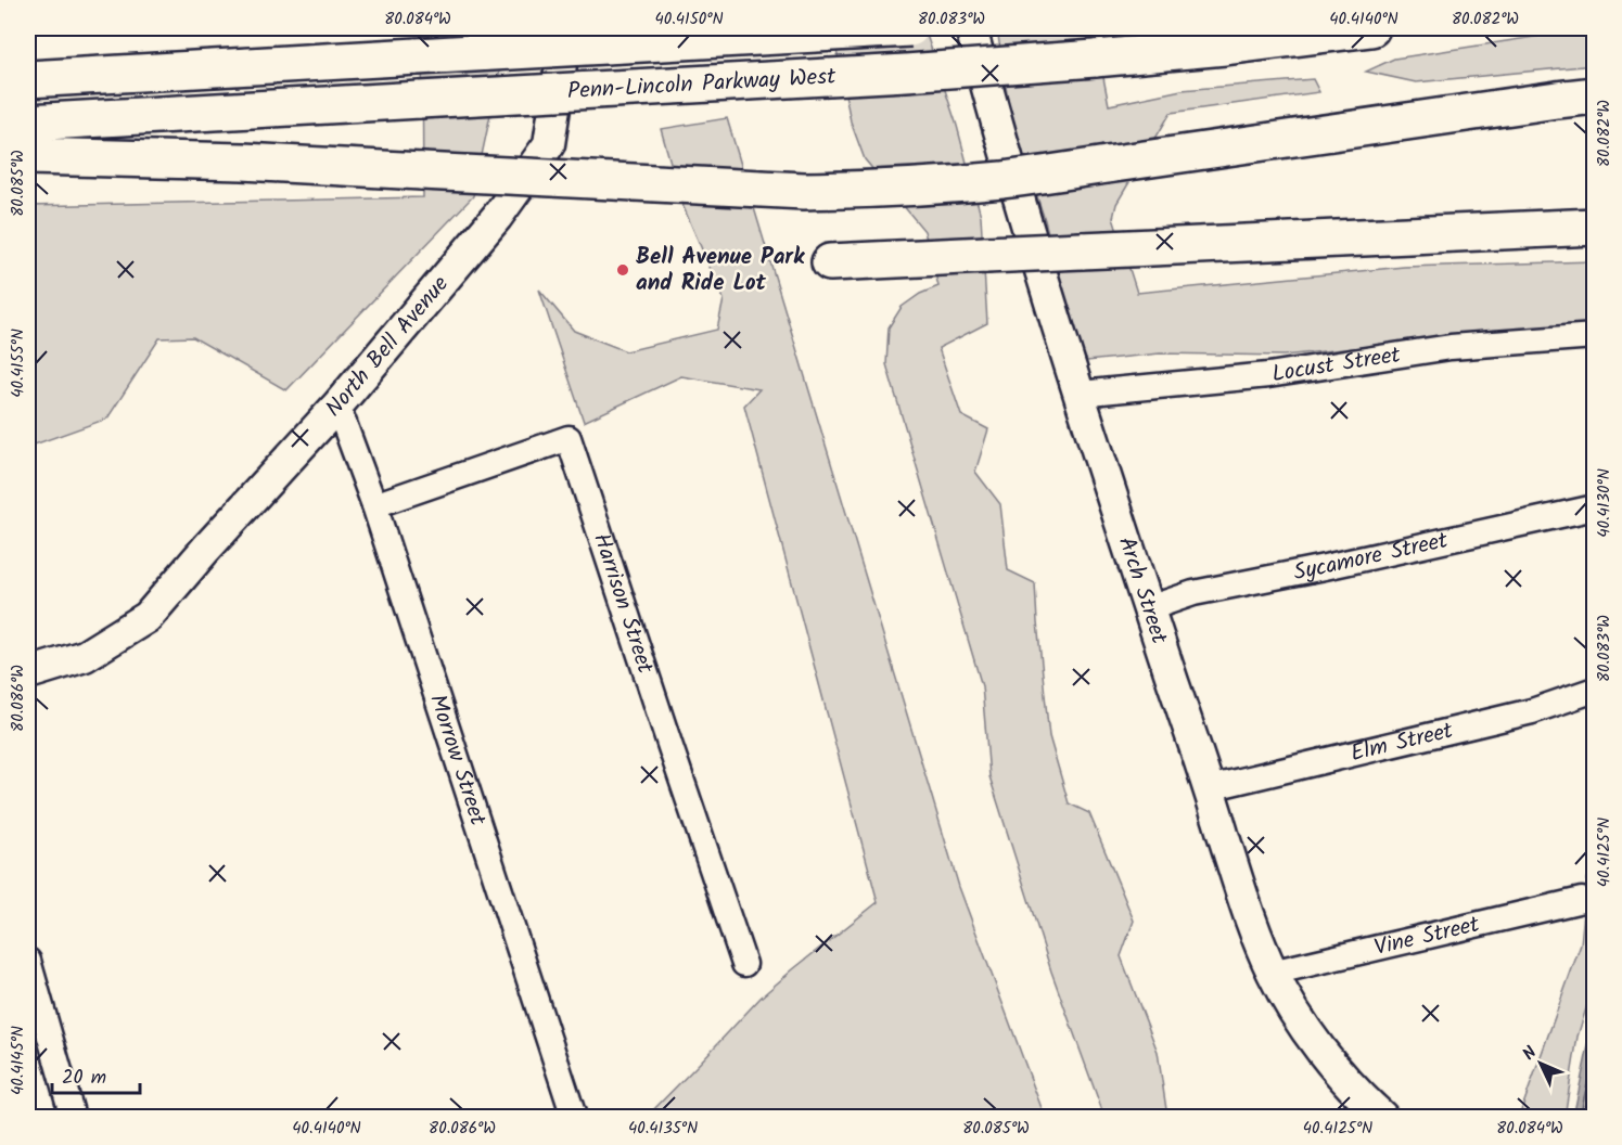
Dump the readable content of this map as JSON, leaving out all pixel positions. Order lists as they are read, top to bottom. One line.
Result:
{"streets":{"highway":["Penn-Lincoln Parkway West"],"street":["North Bell Avenue","Locust Street","Sycamore Street","Arch Street","Harrison Street","Elm Street","Morrow Street","Vine Street"]},"crossings":[["North Bell Avenue","Morrow Street"],["Locust Street","Arch Street"],["Sycamore Street","Arch Street"],["Arch Street","Elm Street"],["Arch Street","Vine Street"],["Harrison Street","Morrow Street"]],"places":["Bell Avenue Park and Ride Lot"],"scale_bar":"20 m","north":"top left","coordinates":["80.084°W","40.4150°N","80.083°W","40.4140°N","80.082°W","80.085°W","40.4155°N","40.4130°N","80.086°W","40.4125°N","40.4145°N","40.4135°N"]}
